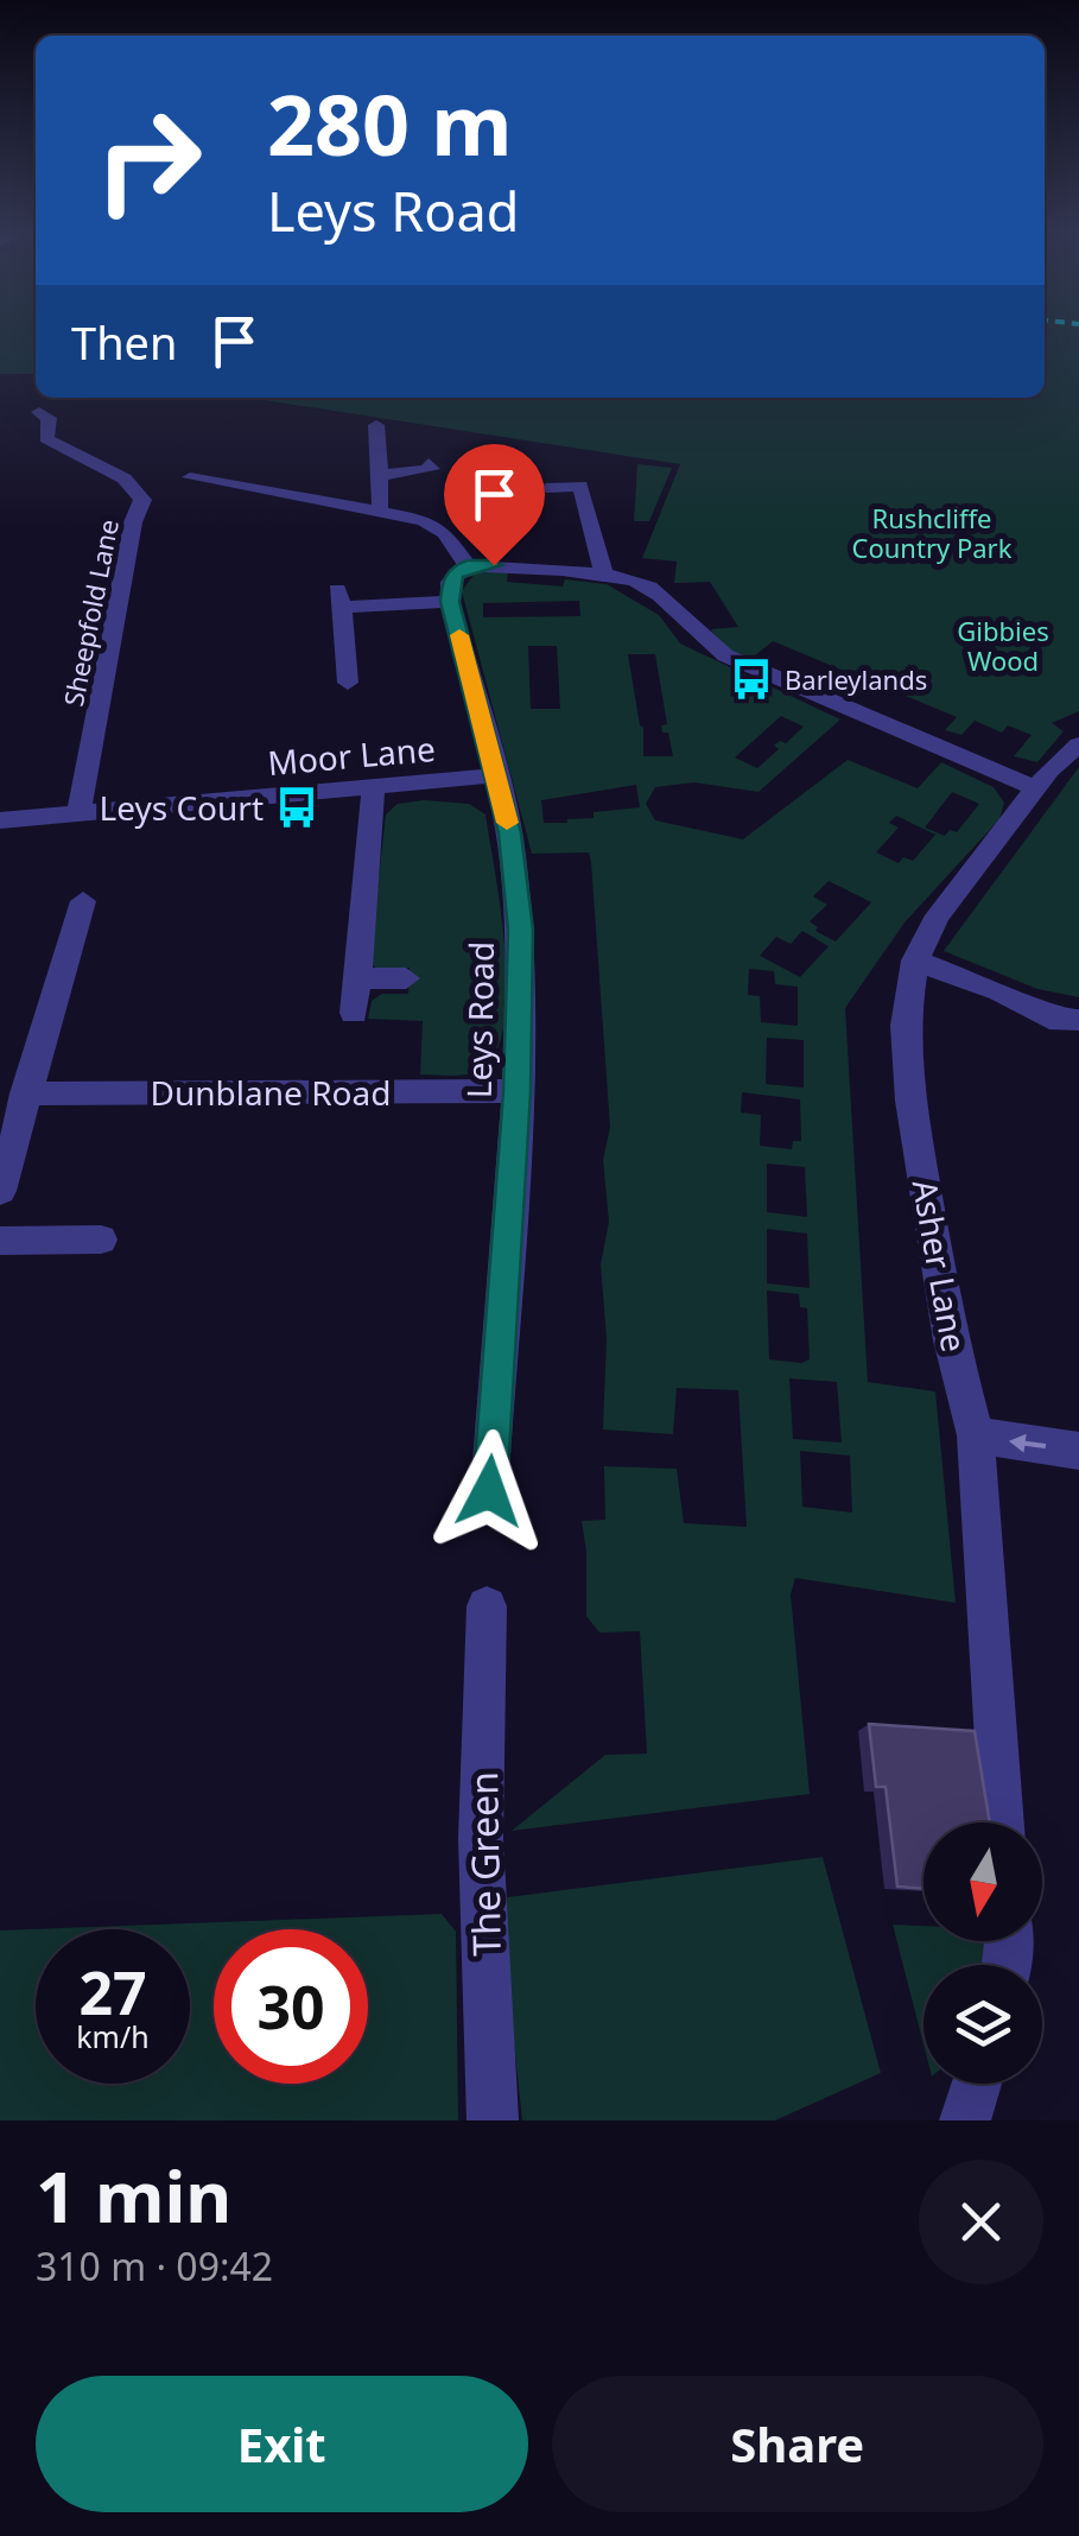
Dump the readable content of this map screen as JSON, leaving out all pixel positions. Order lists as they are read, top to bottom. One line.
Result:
{"streets":{"street":["Sheepfold Lane","Moor Lane","Leys Road","Dunblane Road","Asher Lane","The Green"]},"crossings":[["Sheepfold Lane","Moor Lane"],["Moor Lane","Leys Road"],["Leys Road","Dunblane Road"]],"parks":["Rushcliffe Country Park","Gibbies Wood"],"places":{"bus stop":["Barleylands","Leys Court"]},"north":"bottom","page":{"turn":["280 m","Leys Road"],"then":"Then","speed":"27 km/h","limit":"30","heading":["1 min","310 m · 09:42"],"buttons":["Exit","Share"]}}
